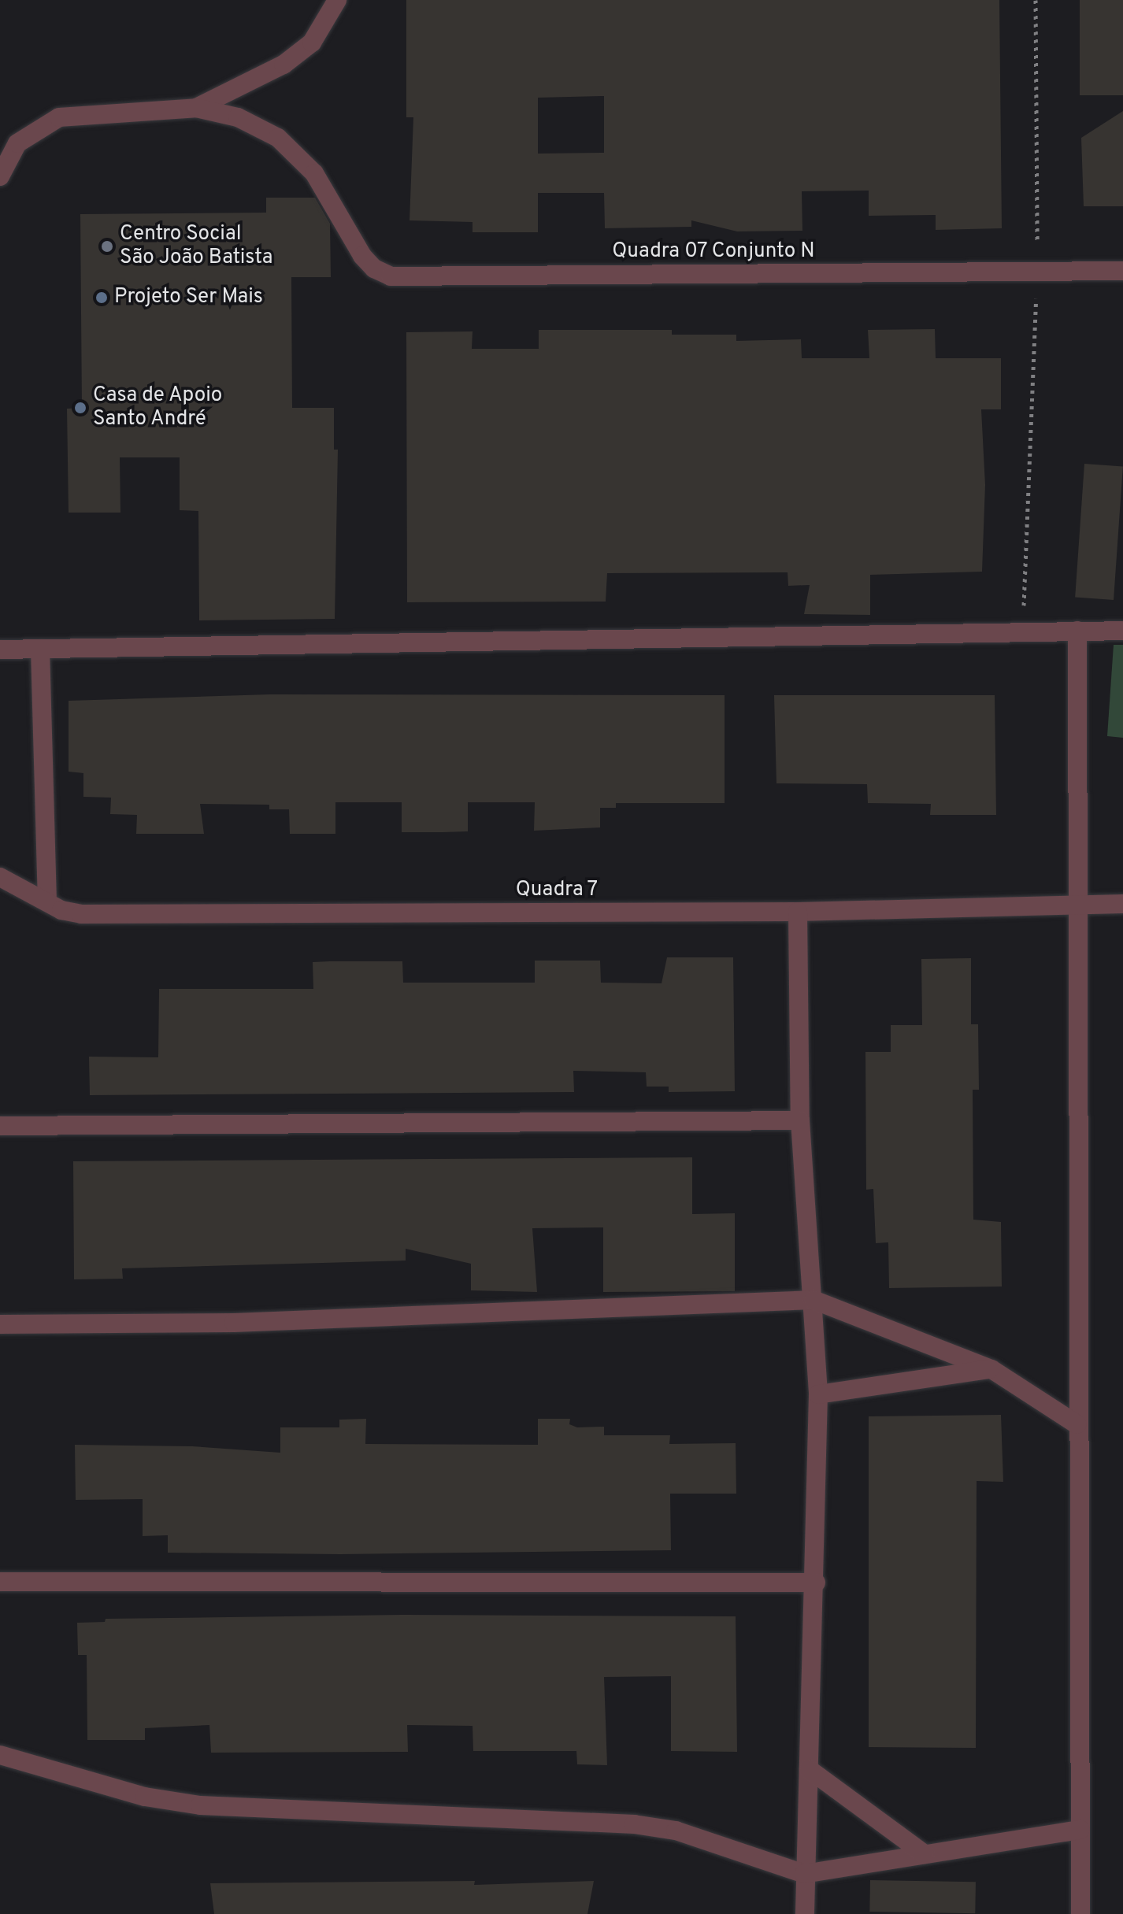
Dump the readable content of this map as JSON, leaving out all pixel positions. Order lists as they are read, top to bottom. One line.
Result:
{"streets":{"street":["Quadra 07 Conjunto N","Quadra 7"]},"places":["Centro Social São João Batista","Projeto Ser Mais","Casa de Apoio Santo André"]}
